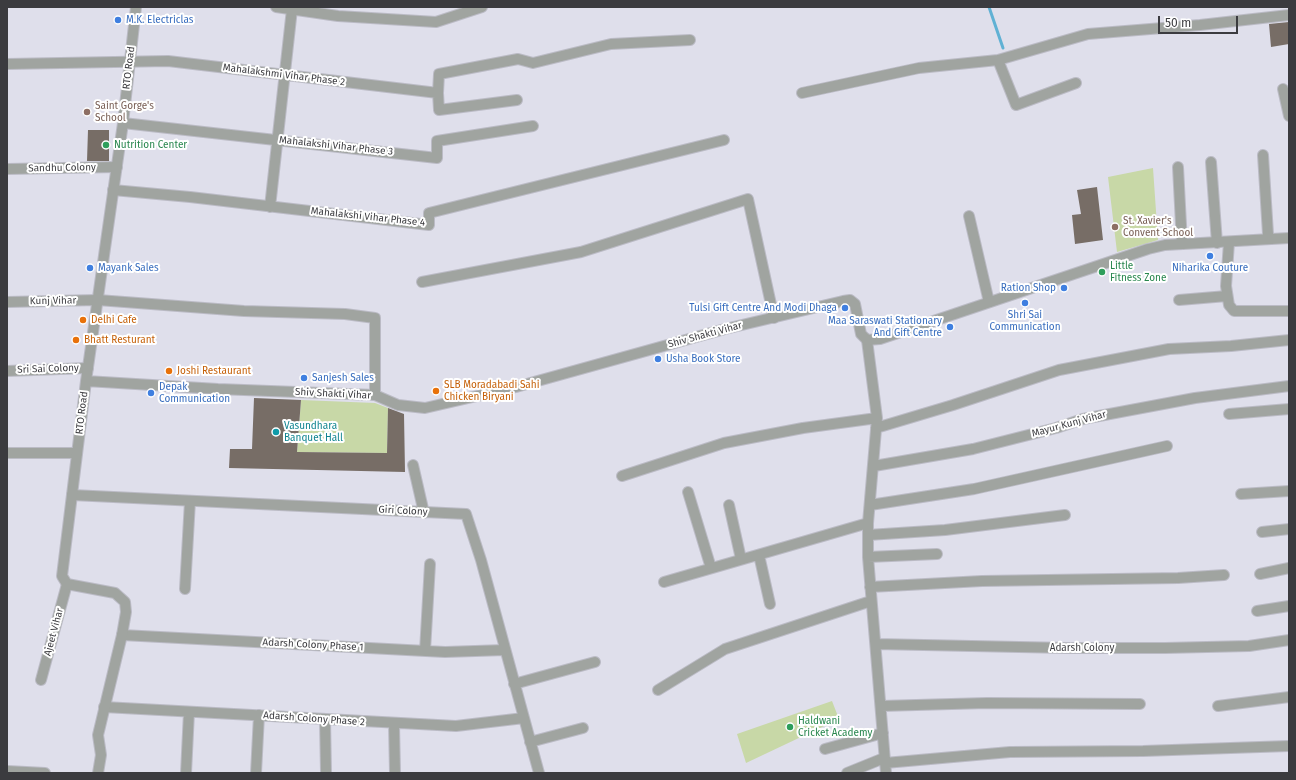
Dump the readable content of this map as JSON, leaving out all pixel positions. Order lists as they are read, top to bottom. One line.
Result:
{"streets":{"street":["RTO Road","Mahalakshmi Vihar Phase 2","Mahalakshi Vihar Phase 3","Sandhu Colony","Mahalakshi Vihar Phase 4","Kunj Vihar","Shiv Shakti Vihar","Sri Sai Colony","Mayur Kunj Vihar","Giri Colony","Ajeet Vihar","Adarsh Colony Phase 1","Adarsh Colony","Adarsh Colony Phase 2"]},"crossings":[["RTO Road","Mahalakshmi Vihar Phase 2"],["RTO Road","Mahalakshi Vihar Phase 3"],["RTO Road","Sandhu Colony"],["RTO Road","Mahalakshi Vihar Phase 4"],["RTO Road","Kunj Vihar"],["RTO Road","Shiv Shakti Vihar"],["RTO Road","Sri Sai Colony"],["RTO Road","Giri Colony"],["RTO Road","Ajeet Vihar"],["Kunj Vihar","Shiv Shakti Vihar"],["Giri Colony","Adarsh Colony Phase 1"],["Giri Colony","Adarsh Colony Phase 2"]],"places":["M.K. Electriclas","Saint Gorge's School","Nutrition Center","St. Xavier's Convent School","Niharika Couture","Mayank Sales","Little Fitness Zone","Ration Shop","Shri Sai Communication","Tulsi Gift Centre And Modi Dhaga","Delhi Cafe","Maa Saraswati Stationary And Gift Centre","Bhatt Resturant","Usha Book Store","Joshi Restaurant","Sanjesh Sales","SLB Moradabadi Sahi Chicken Biryani","Depak Communication","Vasundhara Banquet Hall","Haldwani Cricket Academy"],"scale_bar":"50 m"}
